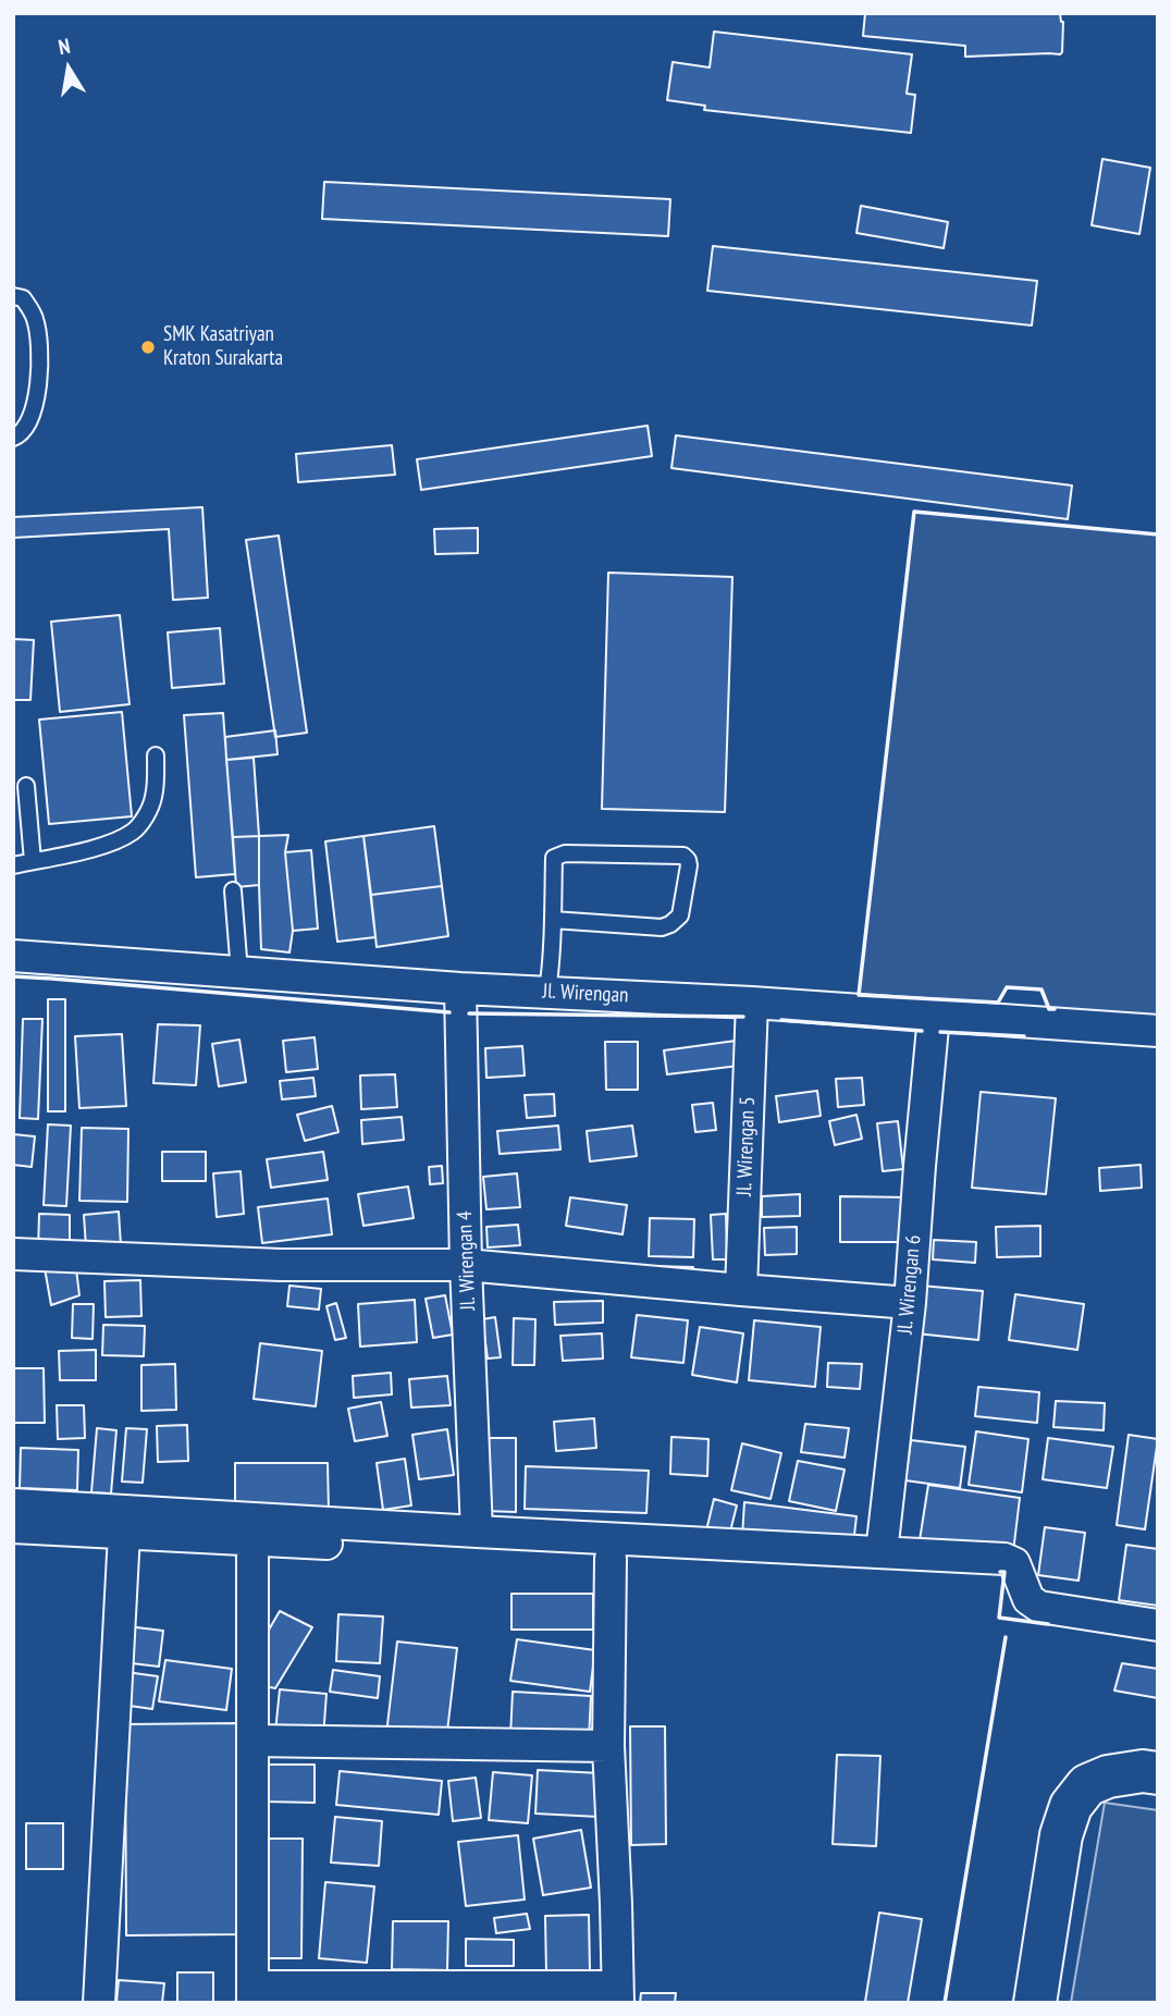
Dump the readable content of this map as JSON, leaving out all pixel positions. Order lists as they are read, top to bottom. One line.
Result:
{"streets":{"street":["Jl. Wirengan","Jl. Wirengan 5","Jl. Wirengan 4","Jl. Wirengan 6"]},"crossings":[["Jl. Wirengan","Jl. Wirengan 5"],["Jl. Wirengan","Jl. Wirengan 4"],["Jl. Wirengan","Jl. Wirengan 6"]],"places":["SMK Kasatriyan Kraton Surakarta"],"north":"top"}
